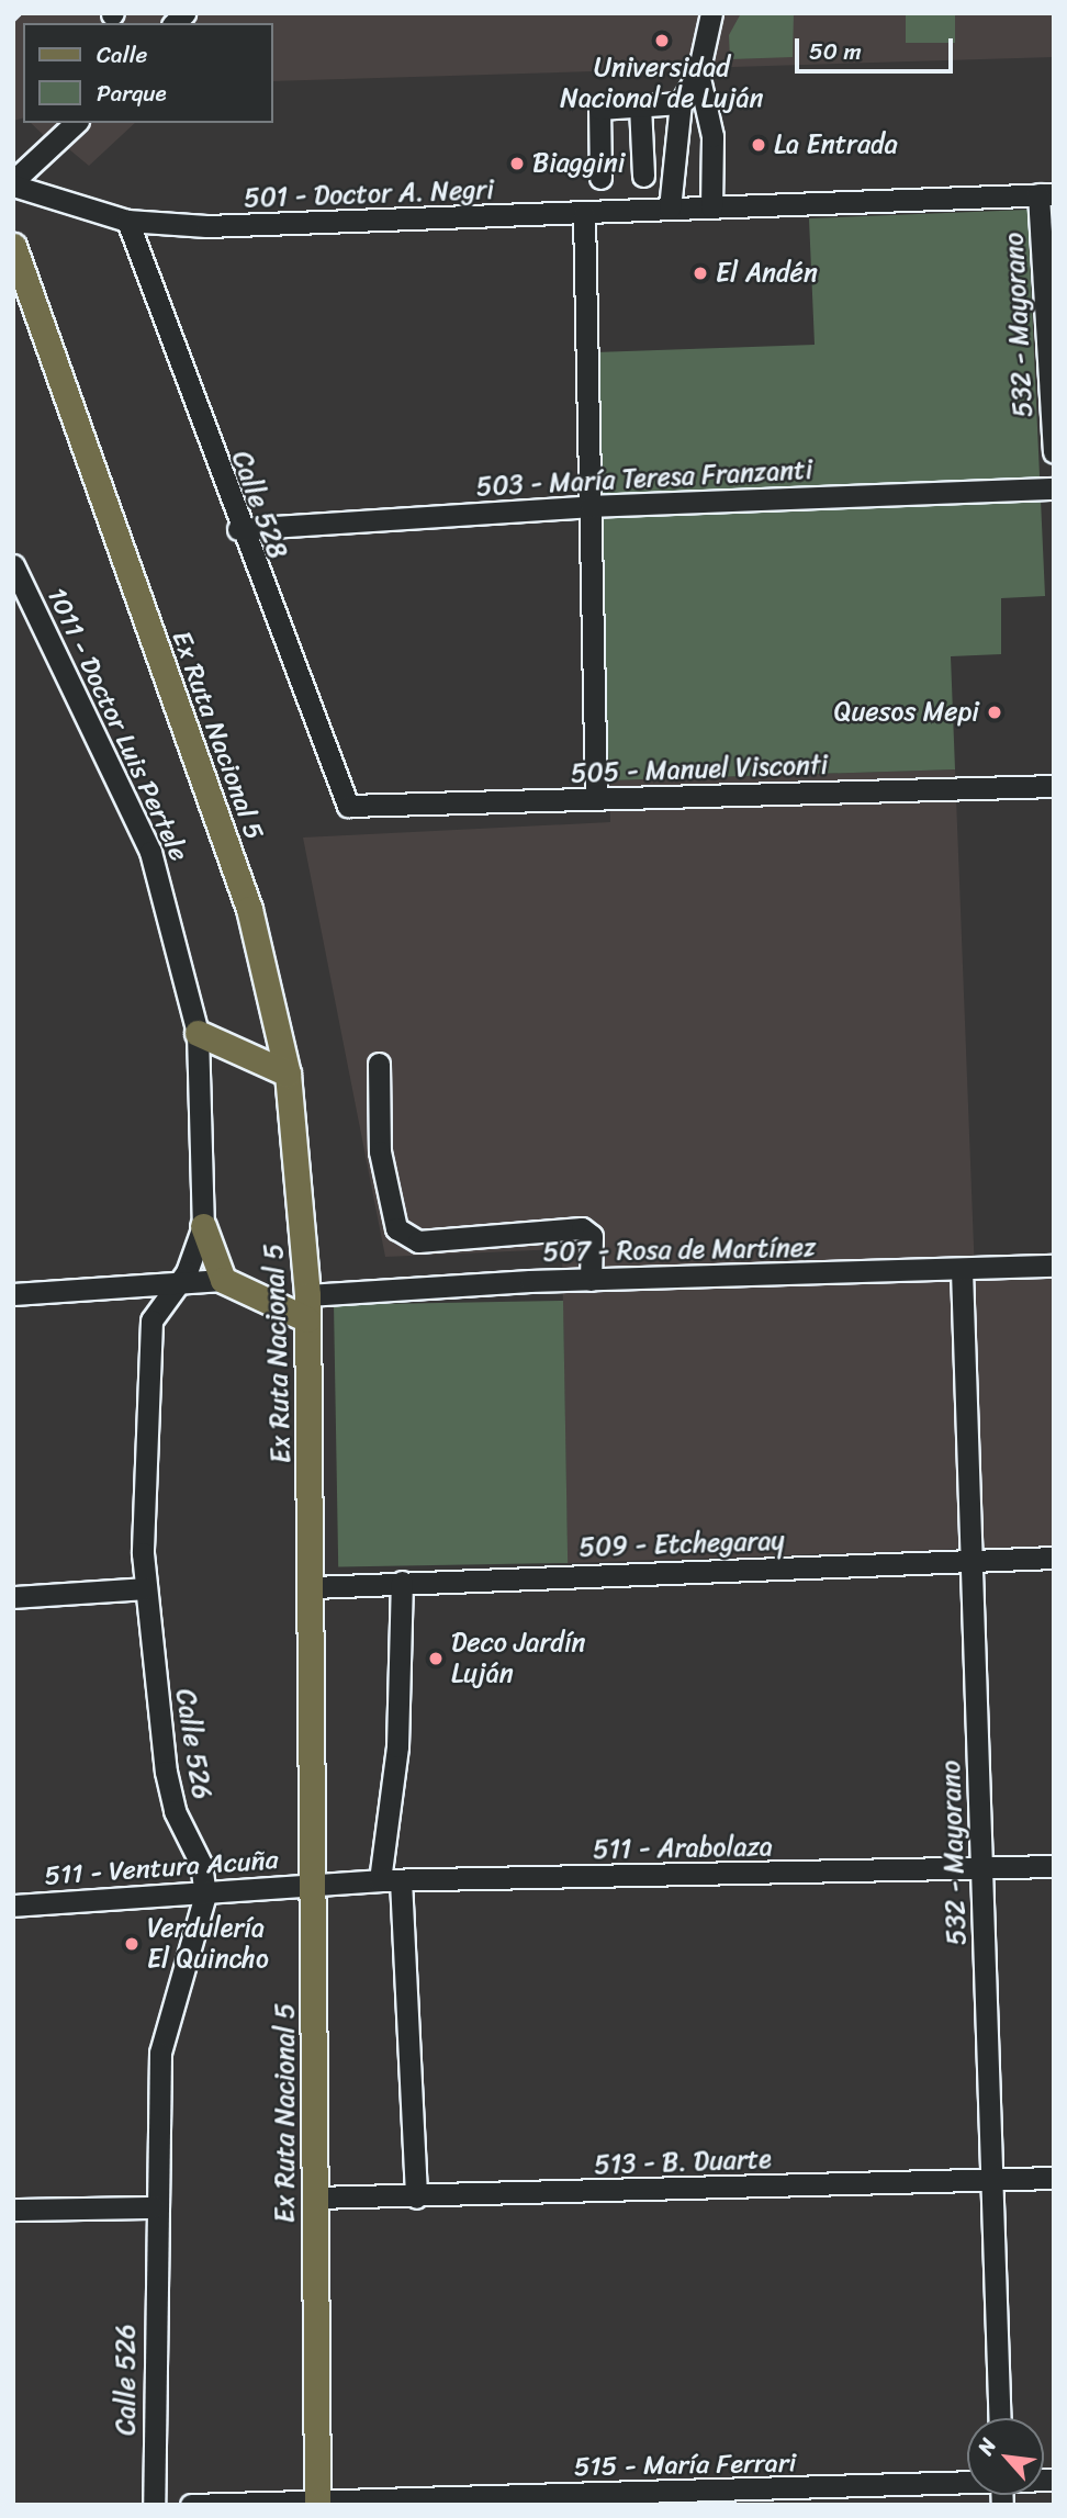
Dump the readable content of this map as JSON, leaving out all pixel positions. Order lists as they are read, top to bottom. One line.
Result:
{"streets":{"main road":["Ex Ruta Nacional 5"],"street":["501 - Doctor A. Negri","532 - Mayorano","503 - María Teresa Franzanti","Calle 528","1011 - Doctor Luis Pertele","505 - Manuel Visconti","507 - Rosa de Martínez","509 - Etchegaray","Calle 526","511 - Arabolaza","511 - Ventura Acuña","513 - B. Duarte","515 - María Ferrari"]},"crossings":[["501 - Doctor A. Negri","532 - Mayorano"],["501 - Doctor A. Negri","Calle 528"],["532 - Mayorano","507 - Rosa de Martínez"],["532 - Mayorano","509 - Etchegaray"],["532 - Mayorano","511 - Arabolaza"],["532 - Mayorano","513 - B. Duarte"],["503 - María Teresa Franzanti","Calle 528"],["Calle 528","505 - Manuel Visconti"],["1011 - Doctor Luis Pertele","Calle 526"],["Ex Ruta Nacional 5","507 - Rosa de Martínez"],["Ex Ruta Nacional 5","509 - Etchegaray"],["Ex Ruta Nacional 5","511 - Arabolaza"],["Ex Ruta Nacional 5","511 - Ventura Acuña"],["Ex Ruta Nacional 5","513 - B. Duarte"],["Ex Ruta Nacional 5","515 - María Ferrari"],["Calle 526","511 - Ventura Acuña"],["511 - Arabolaza","511 - Ventura Acuña"]],"places":["Universidad Nacional de Luján","La Entrada","Biaggini","El Andén","Quesos Mepi","Deco Jardín Luján","Verdulería El Quincho"],"legend":["Calle","Parque"],"scale_bar":"50 m","north":"top left"}
